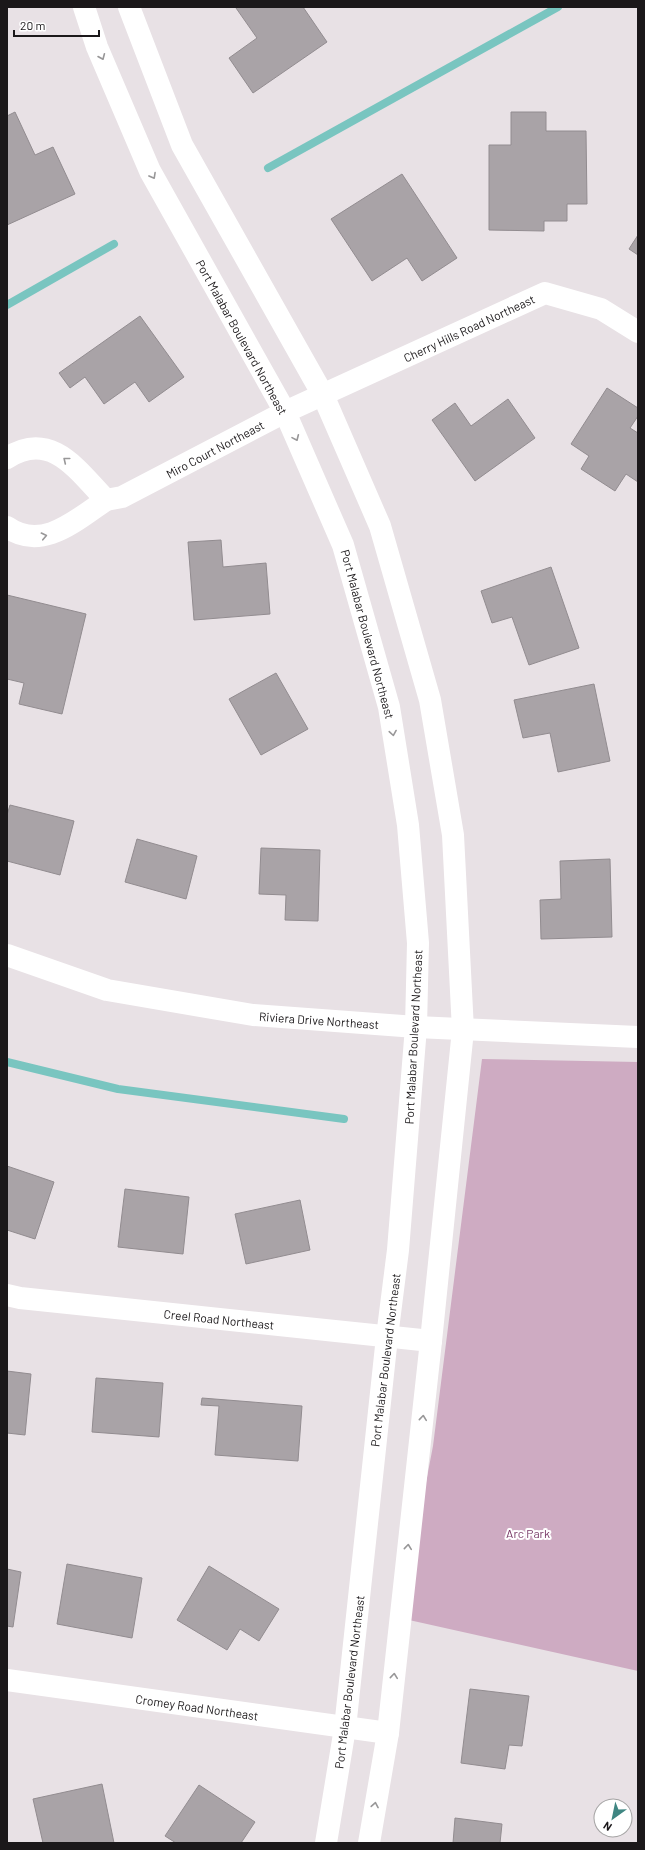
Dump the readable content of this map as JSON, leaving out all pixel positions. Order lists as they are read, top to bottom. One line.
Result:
{"streets":{"street":["Cherry Hills Road Northeast","Port Malabar Boulevard Northeast","Miro Court Northeast","Riviera Drive Northeast","Creel Road Northeast","Cromey Road Northeast"]},"crossings":[["Cherry Hills Road Northeast","Miro Court Northeast"],["Port Malabar Boulevard Northeast","Miro Court Northeast"],["Port Malabar Boulevard Northeast","Riviera Drive Northeast"],["Port Malabar Boulevard Northeast","Creel Road Northeast"],["Port Malabar Boulevard Northeast","Cromey Road Northeast"]],"parks":["Arc Park"],"scale_bar":"20 m","north":"bottom left"}
